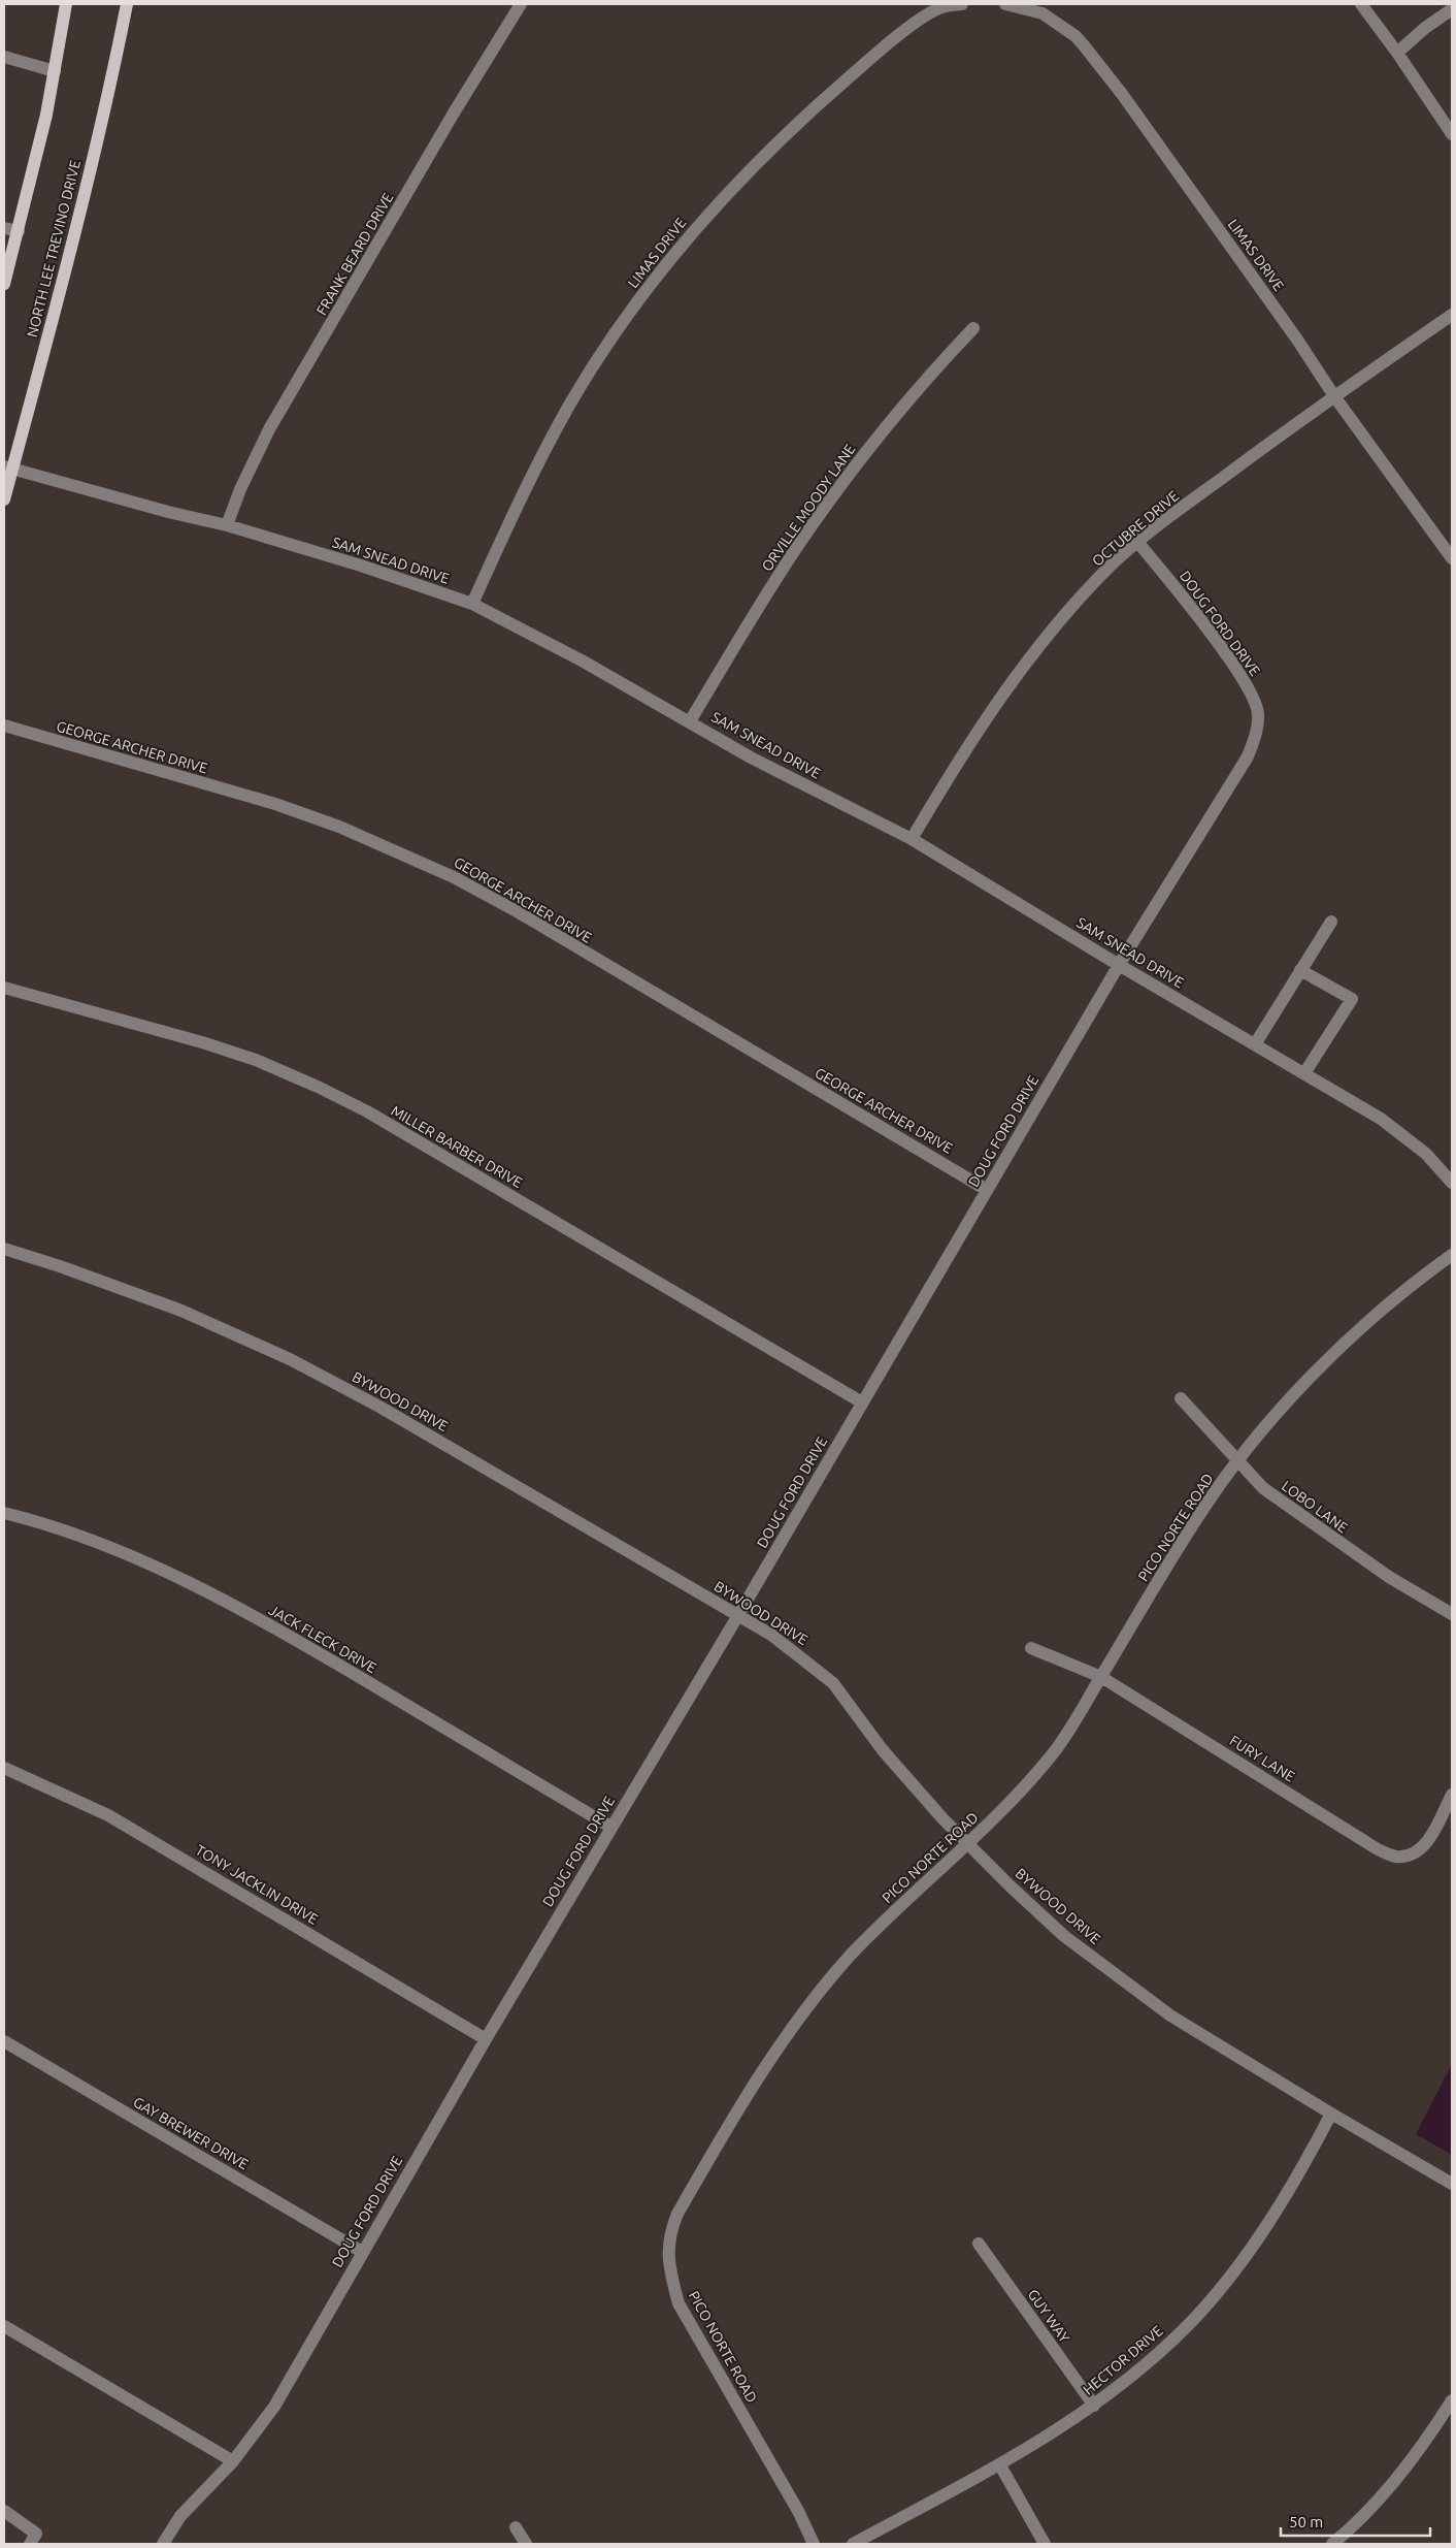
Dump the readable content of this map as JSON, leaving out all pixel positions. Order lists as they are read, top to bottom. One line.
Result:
{"streets":{"main road":["NORTH LEE TREVINO DRIVE"],"street":["LIMAS DRIVE","FRANK BEARD DRIVE","ORVILLE MOODY LANE","OCTUBRE DRIVE","SAM SNEAD DRIVE","DOUG FORD DRIVE","GEORGE ARCHER DRIVE","MILLER BARBER DRIVE","BYWOOD DRIVE","LOBO LANE","PICO NORTE ROAD","JACK FLECK DRIVE","FURY LANE","TONY JACKLIN DRIVE","GAY BREWER DRIVE","GUY WAY","HECTOR DRIVE"]},"crossings":[["NORTH LEE TREVINO DRIVE","SAM SNEAD DRIVE"],["LIMAS DRIVE","OCTUBRE DRIVE"],["LIMAS DRIVE","SAM SNEAD DRIVE"],["FRANK BEARD DRIVE","SAM SNEAD DRIVE"],["ORVILLE MOODY LANE","SAM SNEAD DRIVE"],["OCTUBRE DRIVE","SAM SNEAD DRIVE"],["OCTUBRE DRIVE","DOUG FORD DRIVE"],["SAM SNEAD DRIVE","DOUG FORD DRIVE"],["DOUG FORD DRIVE","GEORGE ARCHER DRIVE"],["DOUG FORD DRIVE","MILLER BARBER DRIVE"],["DOUG FORD DRIVE","BYWOOD DRIVE"],["DOUG FORD DRIVE","JACK FLECK DRIVE"],["DOUG FORD DRIVE","TONY JACKLIN DRIVE"],["DOUG FORD DRIVE","GAY BREWER DRIVE"],["BYWOOD DRIVE","PICO NORTE ROAD"],["BYWOOD DRIVE","HECTOR DRIVE"],["LOBO LANE","PICO NORTE ROAD"],["PICO NORTE ROAD","FURY LANE"],["GUY WAY","HECTOR DRIVE"]],"scale_bar":"50 m"}
